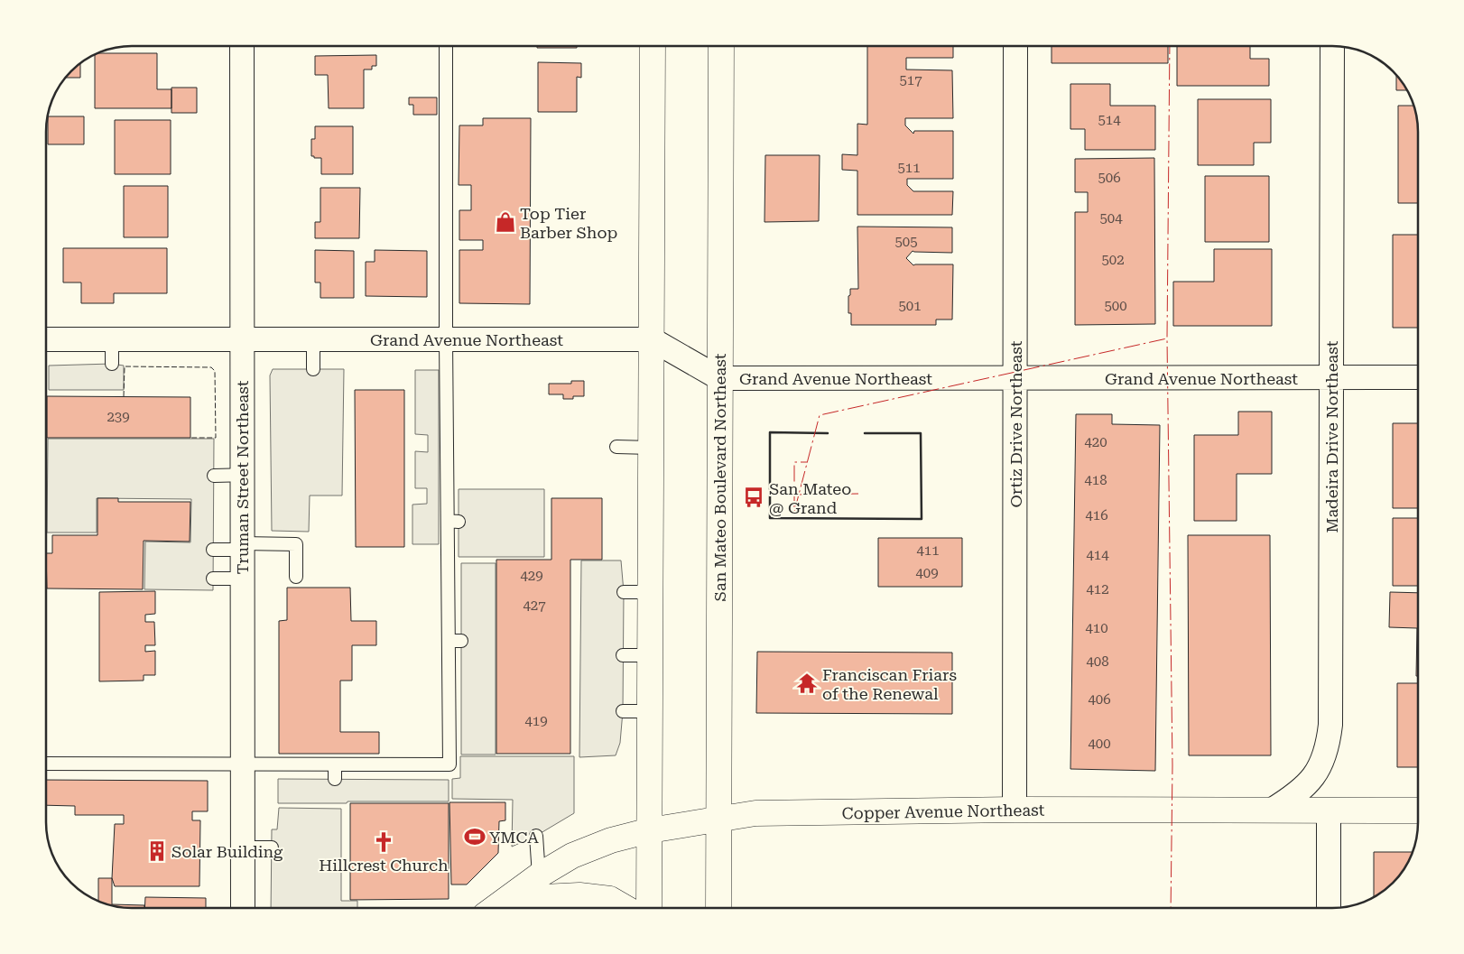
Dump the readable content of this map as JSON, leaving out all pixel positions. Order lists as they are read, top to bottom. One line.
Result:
{"streets":{"main road":["San Mateo Boulevard Northeast","Copper Avenue Northeast"],"street":["Grand Avenue Northeast","Ortiz Drive Northeast","Madeira Drive Northeast","Truman Street Northeast"]},"crossings":[["Grand Avenue Northeast","Ortiz Drive Northeast"],["Grand Avenue Northeast","Madeira Drive Northeast"],["Grand Avenue Northeast","Truman Street Northeast"],["Grand Avenue Northeast","San Mateo Boulevard Northeast"],["Ortiz Drive Northeast","Copper Avenue Northeast"],["Madeira Drive Northeast","Copper Avenue Northeast"],["San Mateo Boulevard Northeast","Copper Avenue Northeast"]],"places":{"shop":["Top Tier Barber Shop"],"bus stop":["San Mateo @ Grand"],"temple":["Franciscan Friars of the Renewal"],"sports":["YMCA"],"church":["Hillcrest Church"],"building":["Solar Building"]},"house_numbers":["517","514","511","506","504","505","502","501","500","239","420","418","416","411","414","409","429","412","427","410","408","406","419","400"]}
